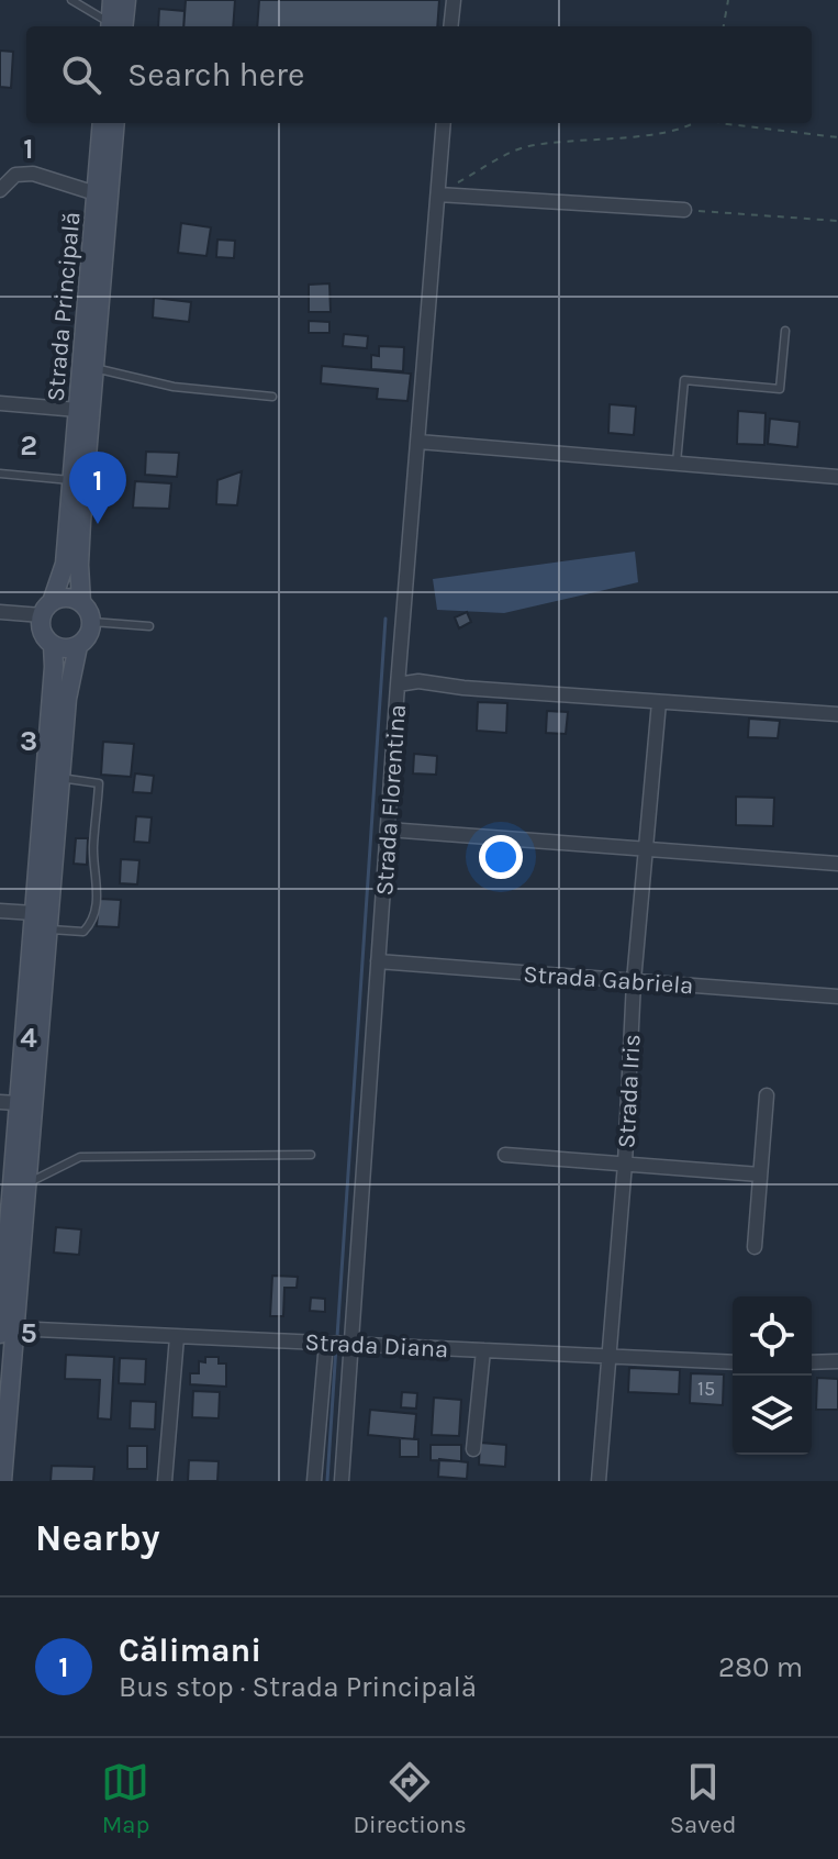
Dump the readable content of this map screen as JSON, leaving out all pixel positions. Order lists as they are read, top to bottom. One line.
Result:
{"streets":{"main road":["Strada Principală"],"street":["Strada Florentina","Strada Gabriela","Strada Iris","Strada Diana"]},"crossings":[["Strada Florentina","Strada Gabriela"],["Strada Florentina","Strada Diana"],["Strada Gabriela","Strada Iris"],["Strada Iris","Strada Diana"]],"house_numbers":["15"],"page":{"search":"Search here","pins":"1","heading":"Nearby","list":[{"mark":"1","name":"Călimani","note":"Bus stop · Strada Principală","value":"280 m"}],"nav":["Map","Directions","Saved"]},"grid":{"rows":["1","2","3","4","5"]}}
